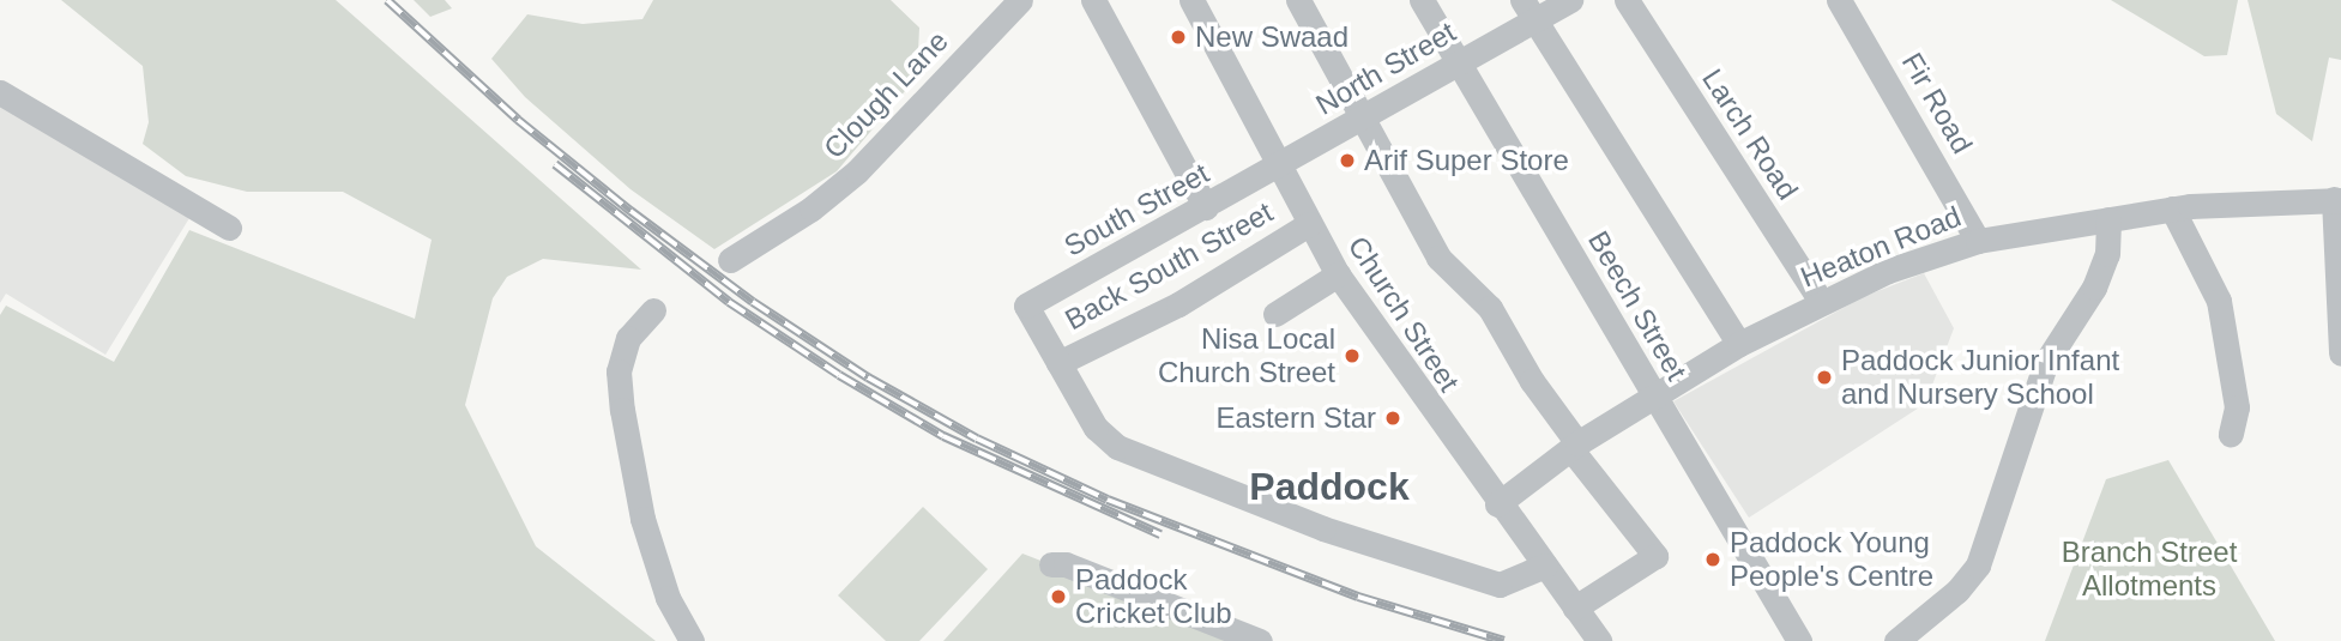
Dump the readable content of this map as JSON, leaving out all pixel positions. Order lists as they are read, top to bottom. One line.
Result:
{"streets":{"street":["North Street","Clough Lane","Fir Road","Larch Road","South Street","Heaton Road","Back South Street","Beech Street","Church Street"]},"crossings":[["North Street","South Street"],["North Street","Beech Street"],["North Street","Church Street"],["Fir Road","Heaton Road"],["Larch Road","Heaton Road"],["South Street","Back South Street"],["South Street","Church Street"],["Heaton Road","Beech Street"],["Heaton Road","Church Street"],["Back South Street","Church Street"]],"districts":["Paddock"],"parks":["Branch Street Allotments"],"places":["New Swaad","Arif Super Store","Nisa Local Church Street","Paddock Junior Infant and Nursery School","Eastern Star","Paddock Young People's Centre","Paddock Cricket Club"]}
